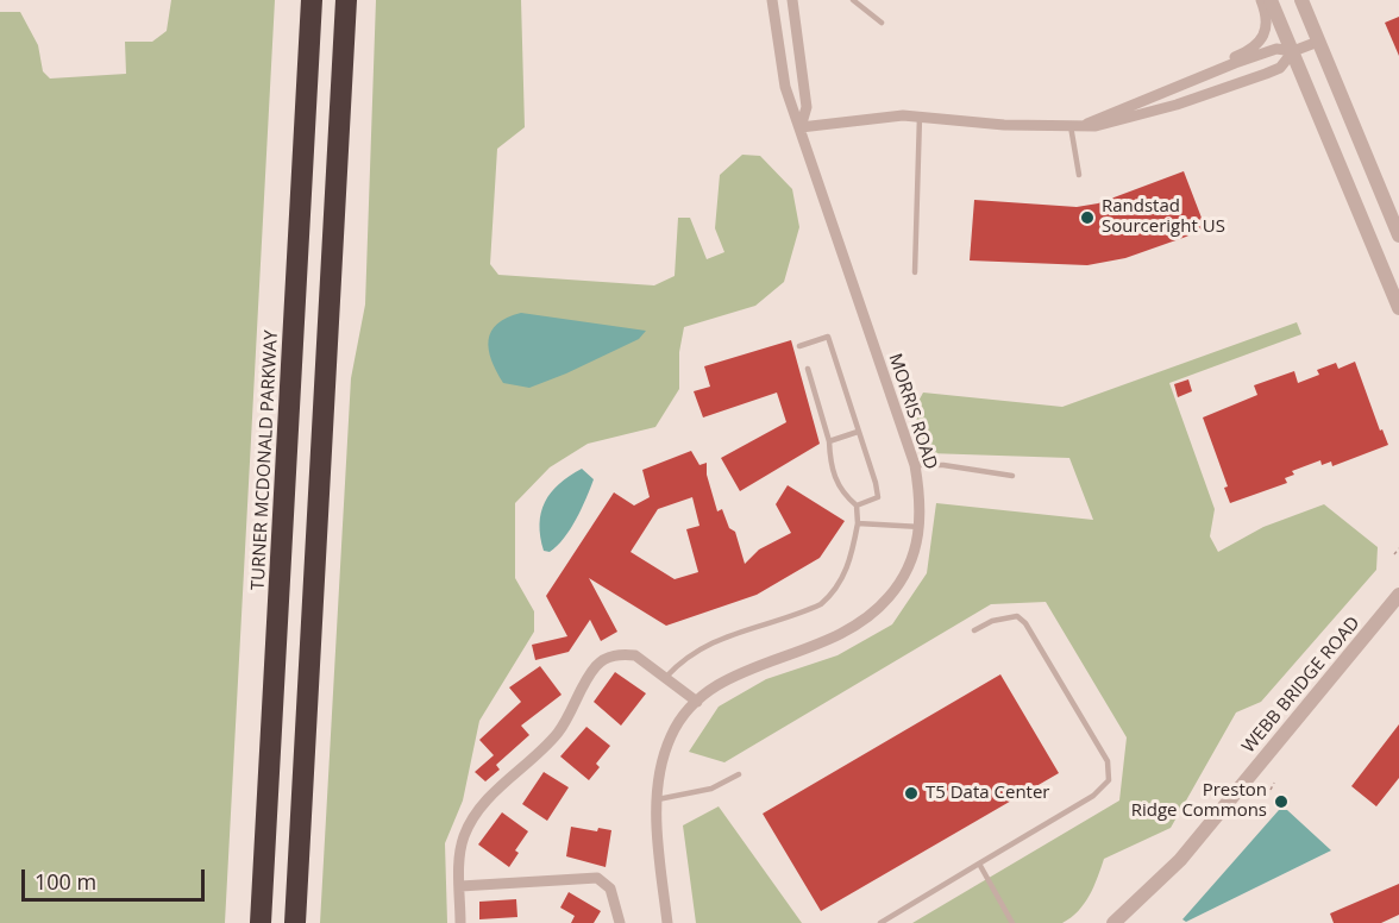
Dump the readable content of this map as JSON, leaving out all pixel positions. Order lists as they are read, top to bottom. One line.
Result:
{"streets":{"highway":["TURNER MCDONALD PARKWAY"],"street":["MORRIS ROAD","WEBB BRIDGE ROAD"]},"places":["Randstad Sourceright US","T5 Data Center","Preston Ridge Commons"],"scale_bar":"100 m"}
